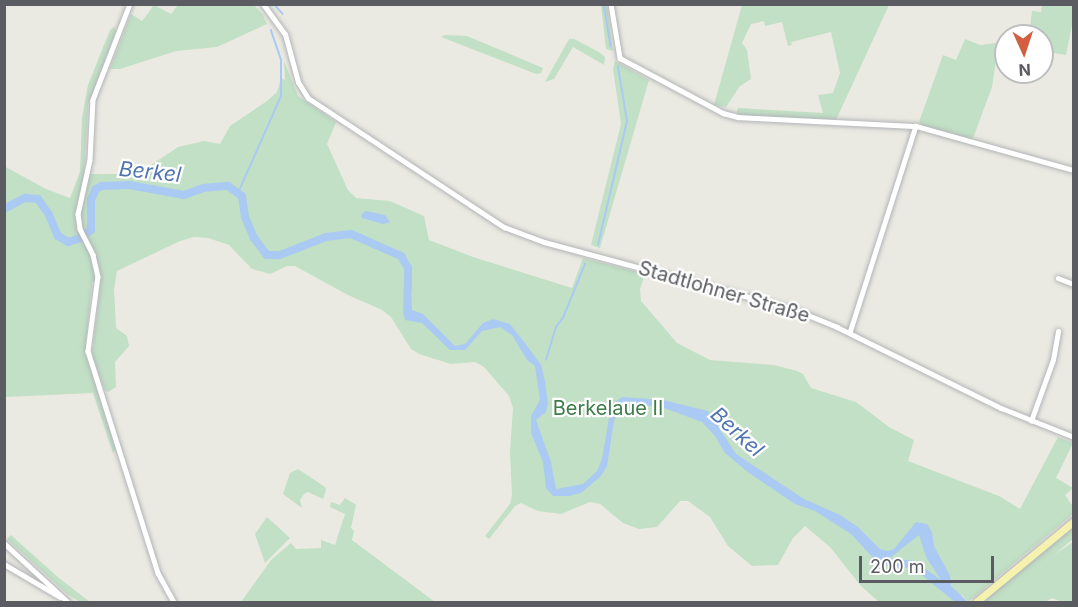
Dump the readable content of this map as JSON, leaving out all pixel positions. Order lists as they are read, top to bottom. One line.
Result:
{"streets":{"street":["Stadtlohner Straße"]},"water":["Berkel"],"parks":["Berkelaue II"],"scale_bar":"200 m","north":"bottom"}
